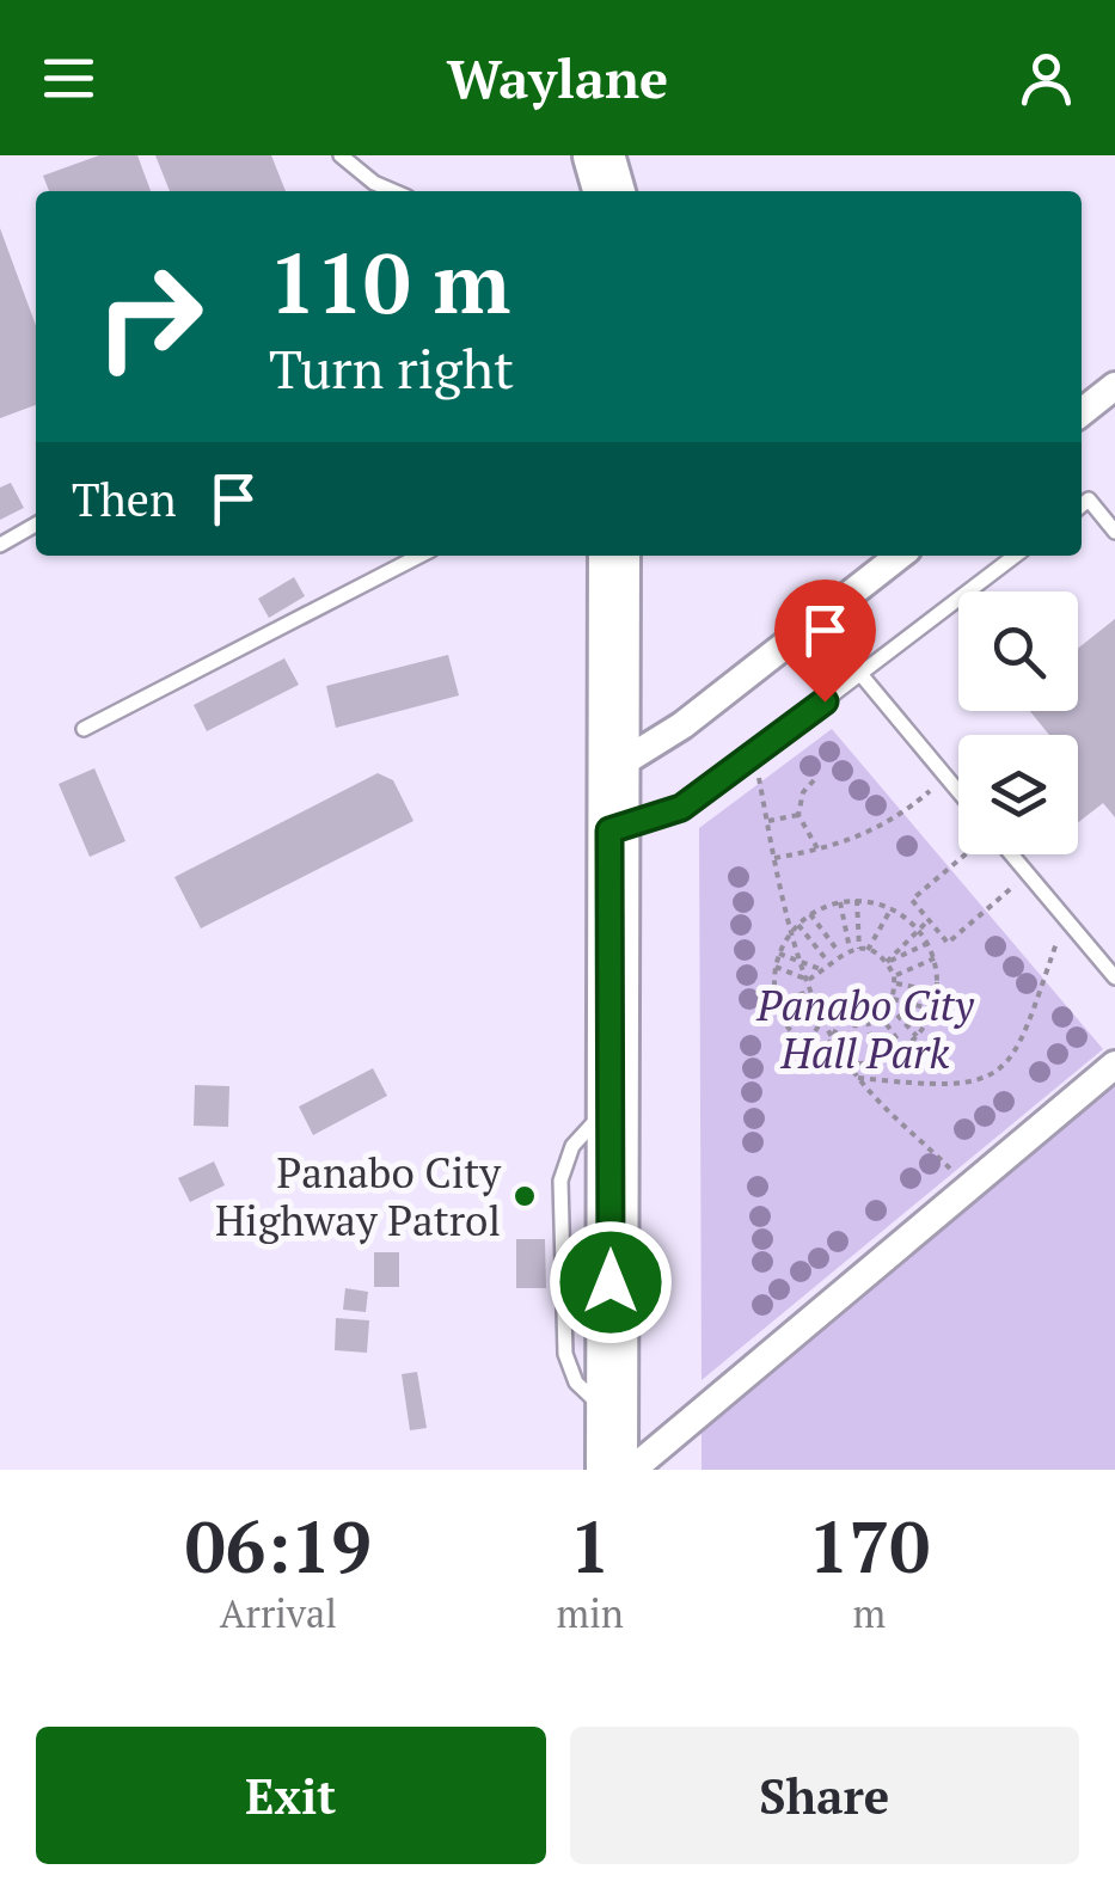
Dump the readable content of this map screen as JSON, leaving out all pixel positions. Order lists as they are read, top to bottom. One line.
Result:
{"parks":["Panabo City Hall Park"],"places":["Panabo City Highway Patrol"],"page":{"header":"Waylane","turn":["110 m","Turn right"],"then":"Then","eta":["06:19","Arrival","1","min","170","m"],"buttons":["Exit","Share"]}}
